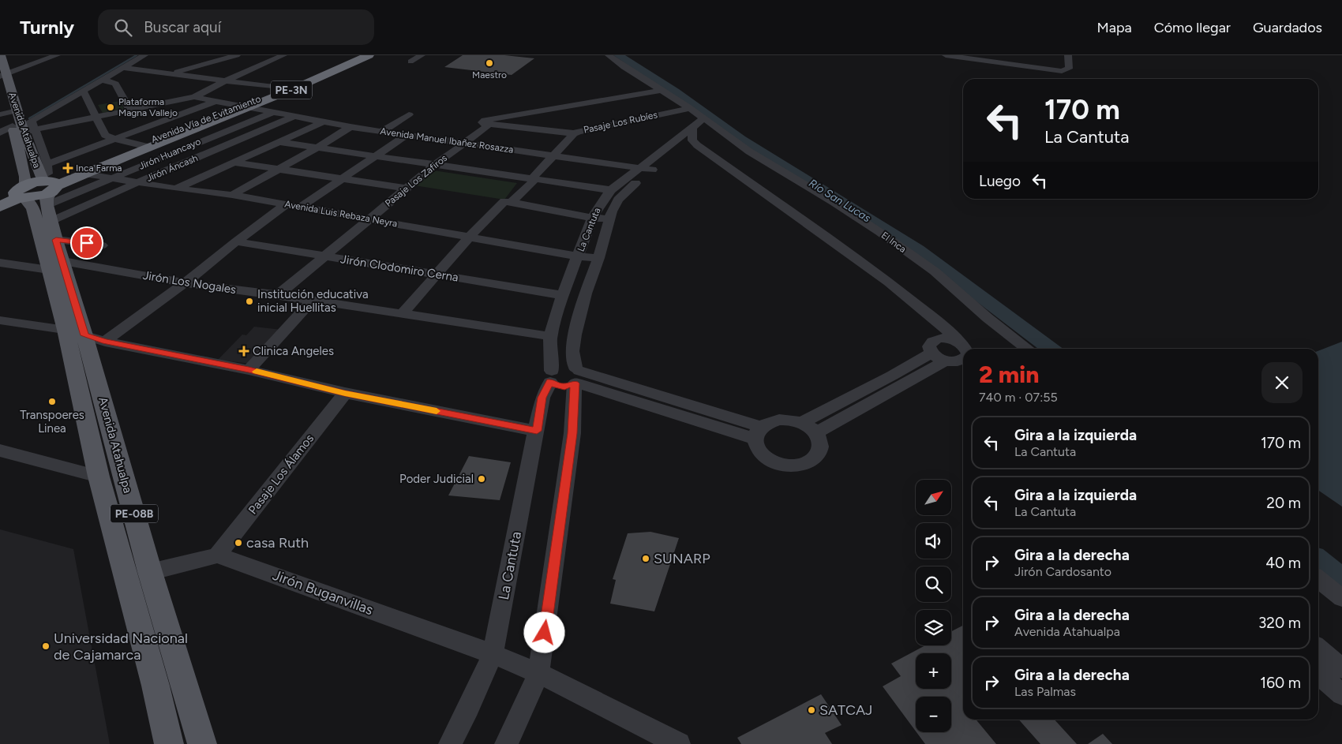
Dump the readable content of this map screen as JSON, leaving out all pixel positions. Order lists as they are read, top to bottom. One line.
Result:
{"streets":{"highway":["PE-3N","Avenida Vía de Evitamiento"],"main road":["Avenida Atahualpa","PE-08B"],"street":["Pasaje Los Rubíes","Avenida Manuel Ibañez Rosazza","Jirón Huancayo","Jirón Áncash","Pasaje Los Zafiros","Avenida Luis Rebaza Neyra","La Cantuta","El Inca","Jirón Clodomiro Cerna","Jirón Los Nogales","Pasaje Los Álamos","Jirón Buganvillas"]},"crossings":[["PE-3N","Avenida Vía de Evitamiento"],["PE-3N","Avenida Atahualpa"],["PE-3N","Avenida Manuel Ibañez Rosazza"],["PE-3N","Jirón Huancayo"],["PE-3N","Avenida Luis Rebaza Neyra"],["Avenida Vía de Evitamiento","Avenida Atahualpa"],["Avenida Vía de Evitamiento","Avenida Manuel Ibañez Rosazza"],["Avenida Vía de Evitamiento","Jirón Huancayo"],["Pasaje Los Rubíes","Avenida Manuel Ibañez Rosazza"],["Pasaje Los Rubíes","Avenida Luis Rebaza Neyra"],["Pasaje Los Rubíes","El Inca"],["Pasaje Los Rubíes","Jirón Clodomiro Cerna"],["Pasaje Los Rubíes","Jirón Los Nogales"],["Avenida Atahualpa","Jirón Huancayo"],["Avenida Atahualpa","Jirón Áncash"],["Avenida Atahualpa","Jirón Los Nogales"],["Avenida Manuel Ibañez Rosazza","Jirón Huancayo"],["Avenida Manuel Ibañez Rosazza","Jirón Áncash"],["Avenida Manuel Ibañez Rosazza","Pasaje Los Zafiros"],["Avenida Manuel Ibañez Rosazza","La Cantuta"],["Jirón Huancayo","Avenida Luis Rebaza Neyra"],["Jirón Áncash","Avenida Luis Rebaza Neyra"],["Pasaje Los Zafiros","Avenida Luis Rebaza Neyra"],["Pasaje Los Zafiros","El Inca"],["Pasaje Los Zafiros","Jirón Clodomiro Cerna"],["Pasaje Los Zafiros","Jirón Los Nogales"],["Avenida Luis Rebaza Neyra","La Cantuta"],["La Cantuta","El Inca"],["La Cantuta","Jirón Clodomiro Cerna"],["La Cantuta","Jirón Los Nogales"],["La Cantuta","Jirón Buganvillas"],["Pasaje Los Álamos","Jirón Buganvillas"]],"water":["Río San Lucas"],"places":{"other":["Maestro","Plataforma Magna Vallejo","Institución educativa inicial Huellitas","Transpoeres Linea","Poder Judicial","casa Ruth","SUNARP","Universidad Nacional de Cajamarca","SATCAJ"],"health":["Inca Farma","Clinica Angeles"]},"north":"top right","page":{"header":"Turnly","search":"Buscar aquí","nav":["Mapa","Cómo llegar","Guardados"],"turn":["170 m","La Cantuta"],"then":"Luego","heading":["2 min","740 m · 07:55"],"list":[{"name":"Gira a la izquierda","note":"La Cantuta","value":"170 m"},{"name":"Gira a la izquierda","note":"La Cantuta","value":"20 m"},{"name":"Gira a la derecha","note":"Jirón Cardosanto","value":"40 m"},{"name":"Gira a la derecha","note":"Avenida Atahualpa","value":"320 m"},{"name":"Gira a la derecha","note":"Las Palmas","value":"160 m"}],"map_buttons":["+","−"]}}
